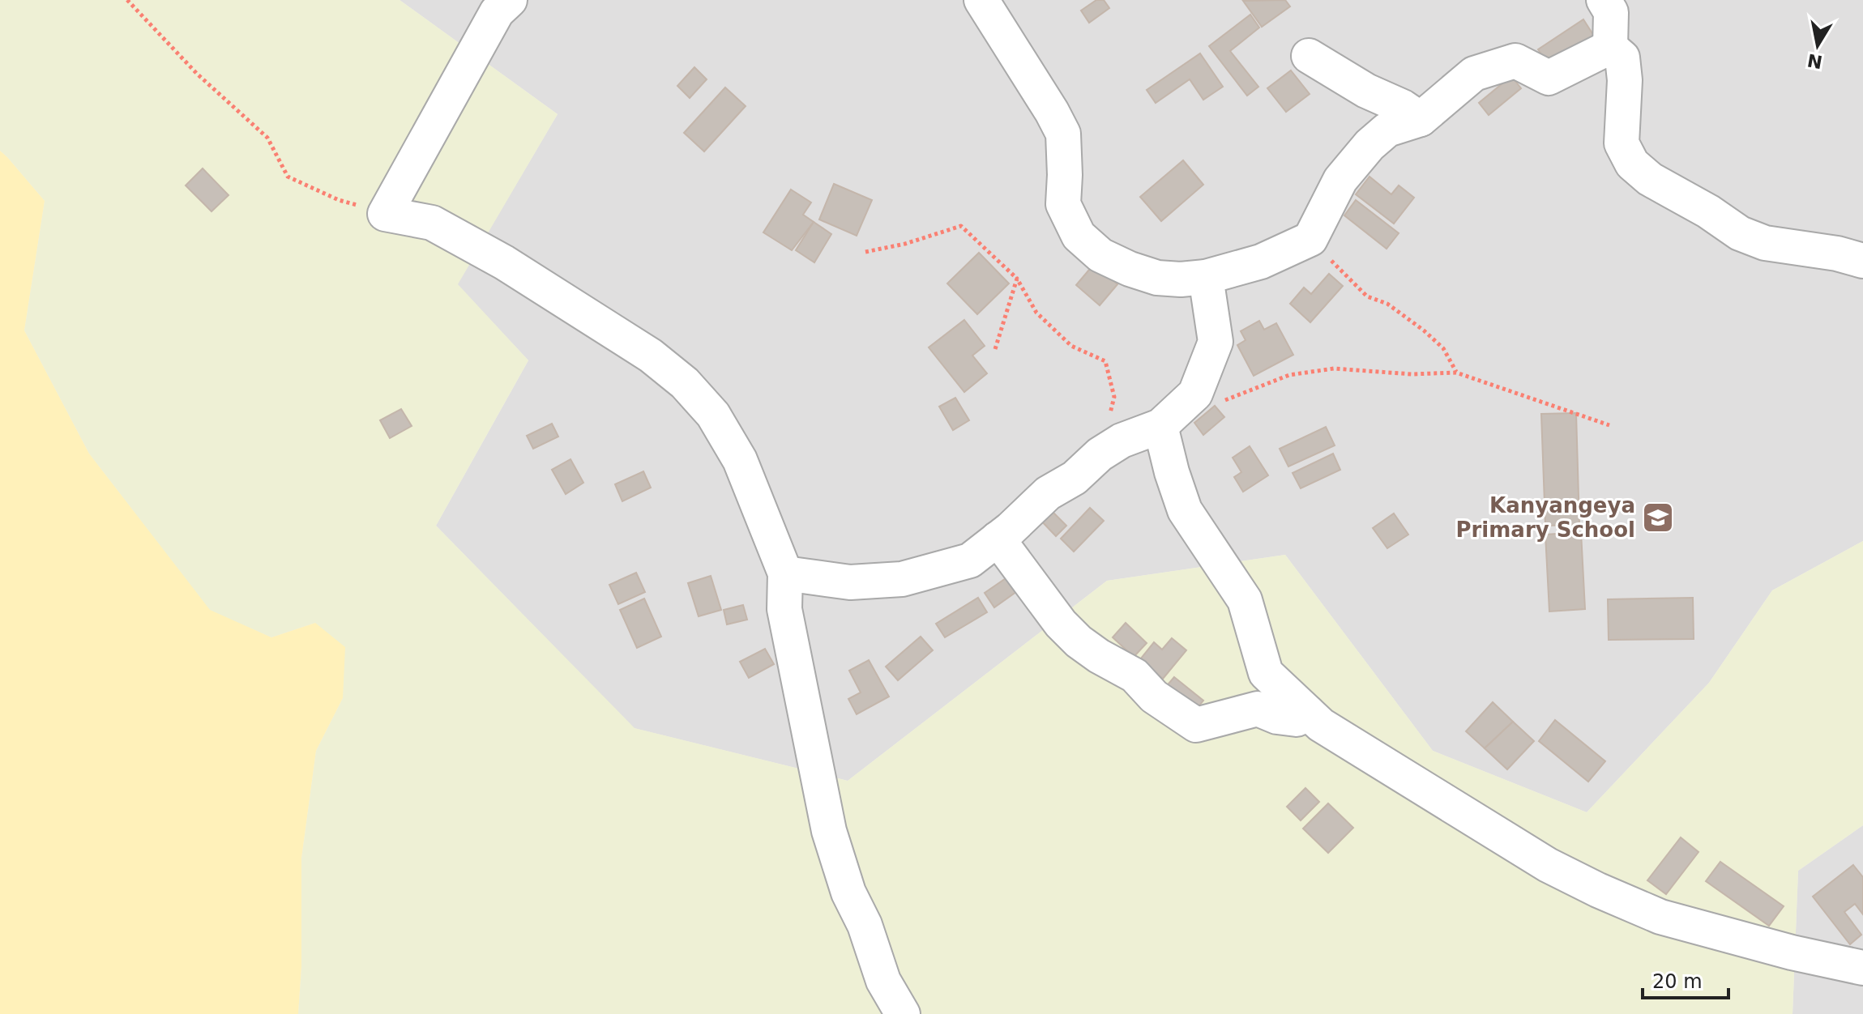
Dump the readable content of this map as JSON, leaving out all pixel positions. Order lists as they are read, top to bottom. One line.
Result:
{"places":{"school or university":["Kanyangeya Primary School"]},"scale_bar":"20 m","north":"bottom"}
